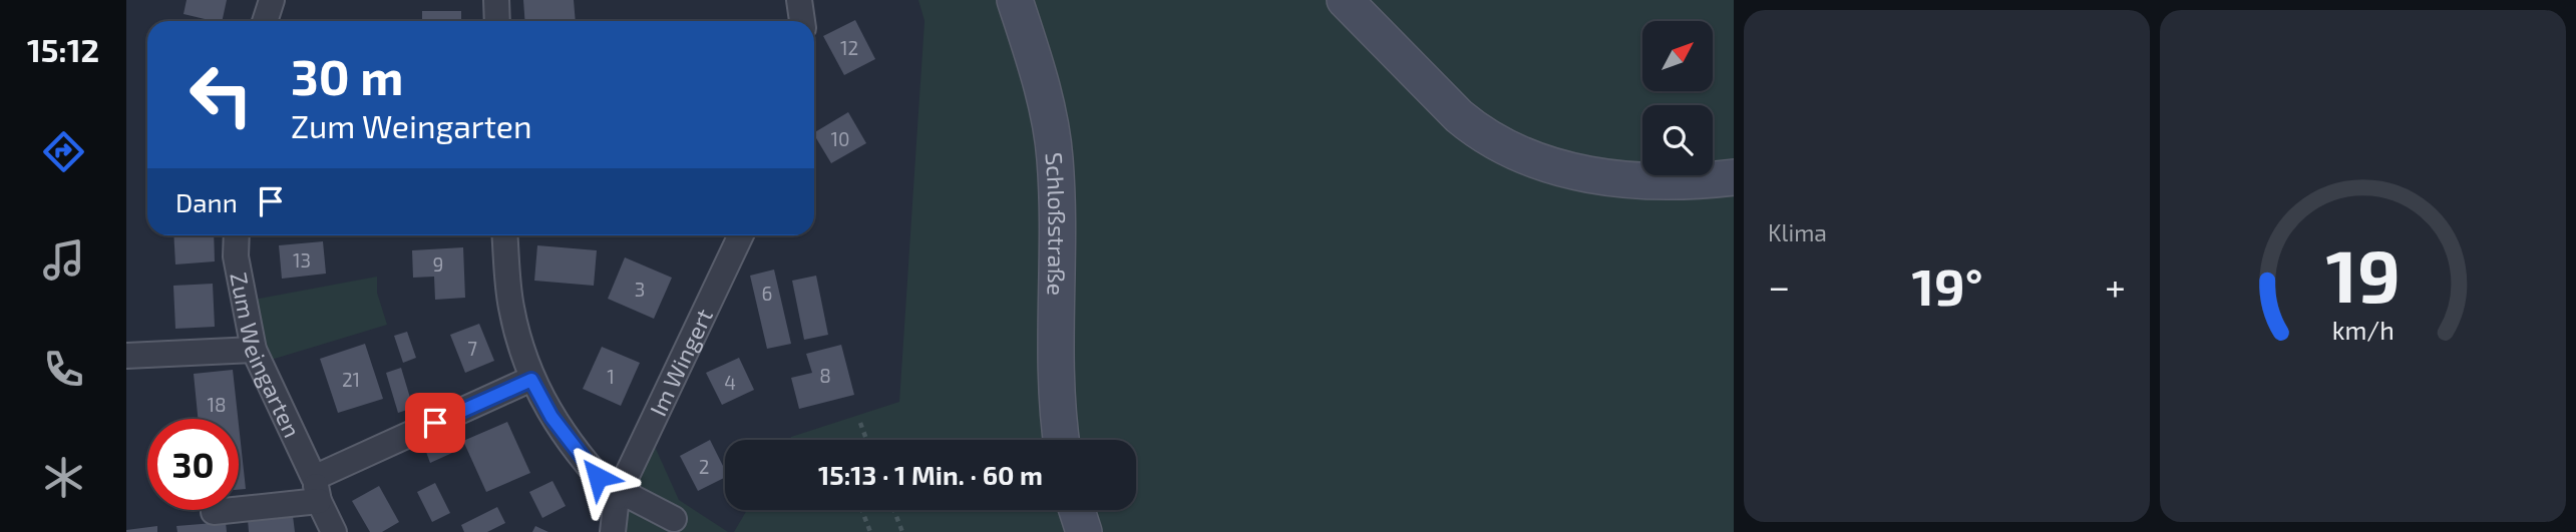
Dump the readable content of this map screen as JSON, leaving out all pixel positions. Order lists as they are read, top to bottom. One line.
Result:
{"streets":{"main road":["Schloßstraße"],"street":["Zum Weingarten","Im Wingert"]},"house_numbers":["12","10","13","9","3","6","7","8","1","21","4","18","2"],"north":"top right","page":{"tabs":"15:12","tile":"Klima","turn":["30 m","Zum Weingarten"],"then":"Dann","heat":["−","19°","+"],"limit":"30","trip":"15:13 · 1 Min. · 60 m","gauge":["19","km/h"]}}
